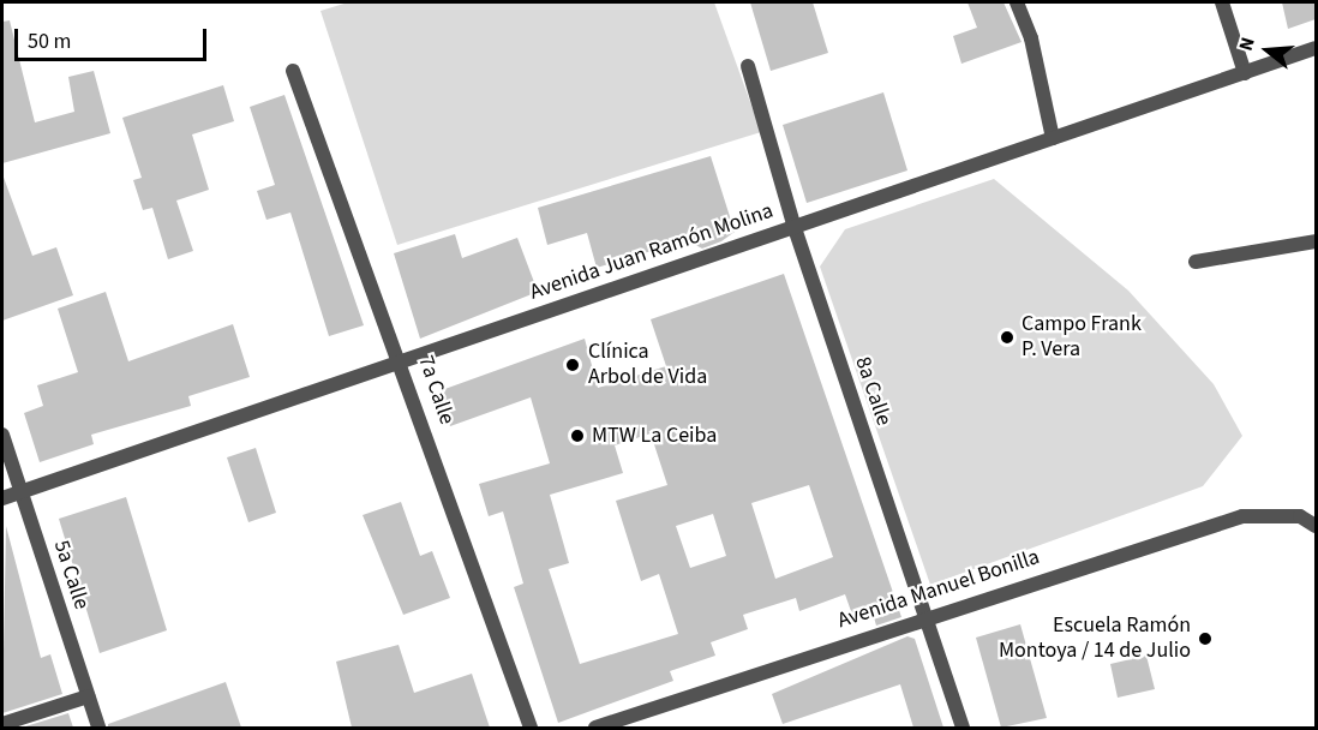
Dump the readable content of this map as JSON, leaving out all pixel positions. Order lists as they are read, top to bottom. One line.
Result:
{"streets":{"street":["Avenida Juan Ramón Molina","7a Calle","8a Calle","5a Calle","Avenida Manuel Bonilla"]},"crossings":[["Avenida Juan Ramón Molina","7a Calle"],["Avenida Juan Ramón Molina","8a Calle"],["Avenida Juan Ramón Molina","5a Calle"],["8a Calle","Avenida Manuel Bonilla"]],"places":["Campo Frank P. Vera","Clínica Arbol de Vida","MTW La Ceiba","Escuela Ramón Montoya / 14 de Julio"],"scale_bar":"50 m","north":"left"}
